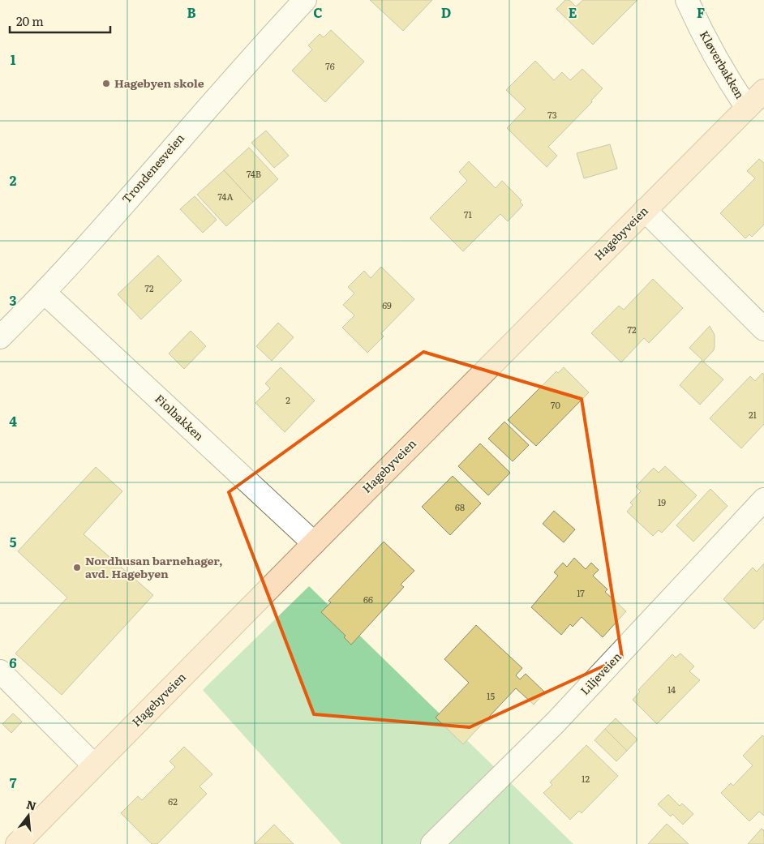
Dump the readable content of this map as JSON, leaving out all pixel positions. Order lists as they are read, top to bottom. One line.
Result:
{"streets":{"main road":["Hagebyveien"],"street":["Kløverbakken","Trondenesveien","Fiolbakken","Liljeveien"]},"crossings":[["Kløverbakken","Hagebyveien"],["Trondenesveien","Fiolbakken"],["Hagebyveien","Fiolbakken"]],"places":["Hagebyen skole","Nordhusan barnehager, avd. Hagebyen"],"house_numbers":["76","73","74B","74A","71","72","69","72","2","70","21","19","68","17","66","14","15","12","62"],"scale_bar":"20 m","north":"top","grid":{"columns":["B","C","D","E","F"],"rows":["1","2","3","4","5","6","7"]}}
